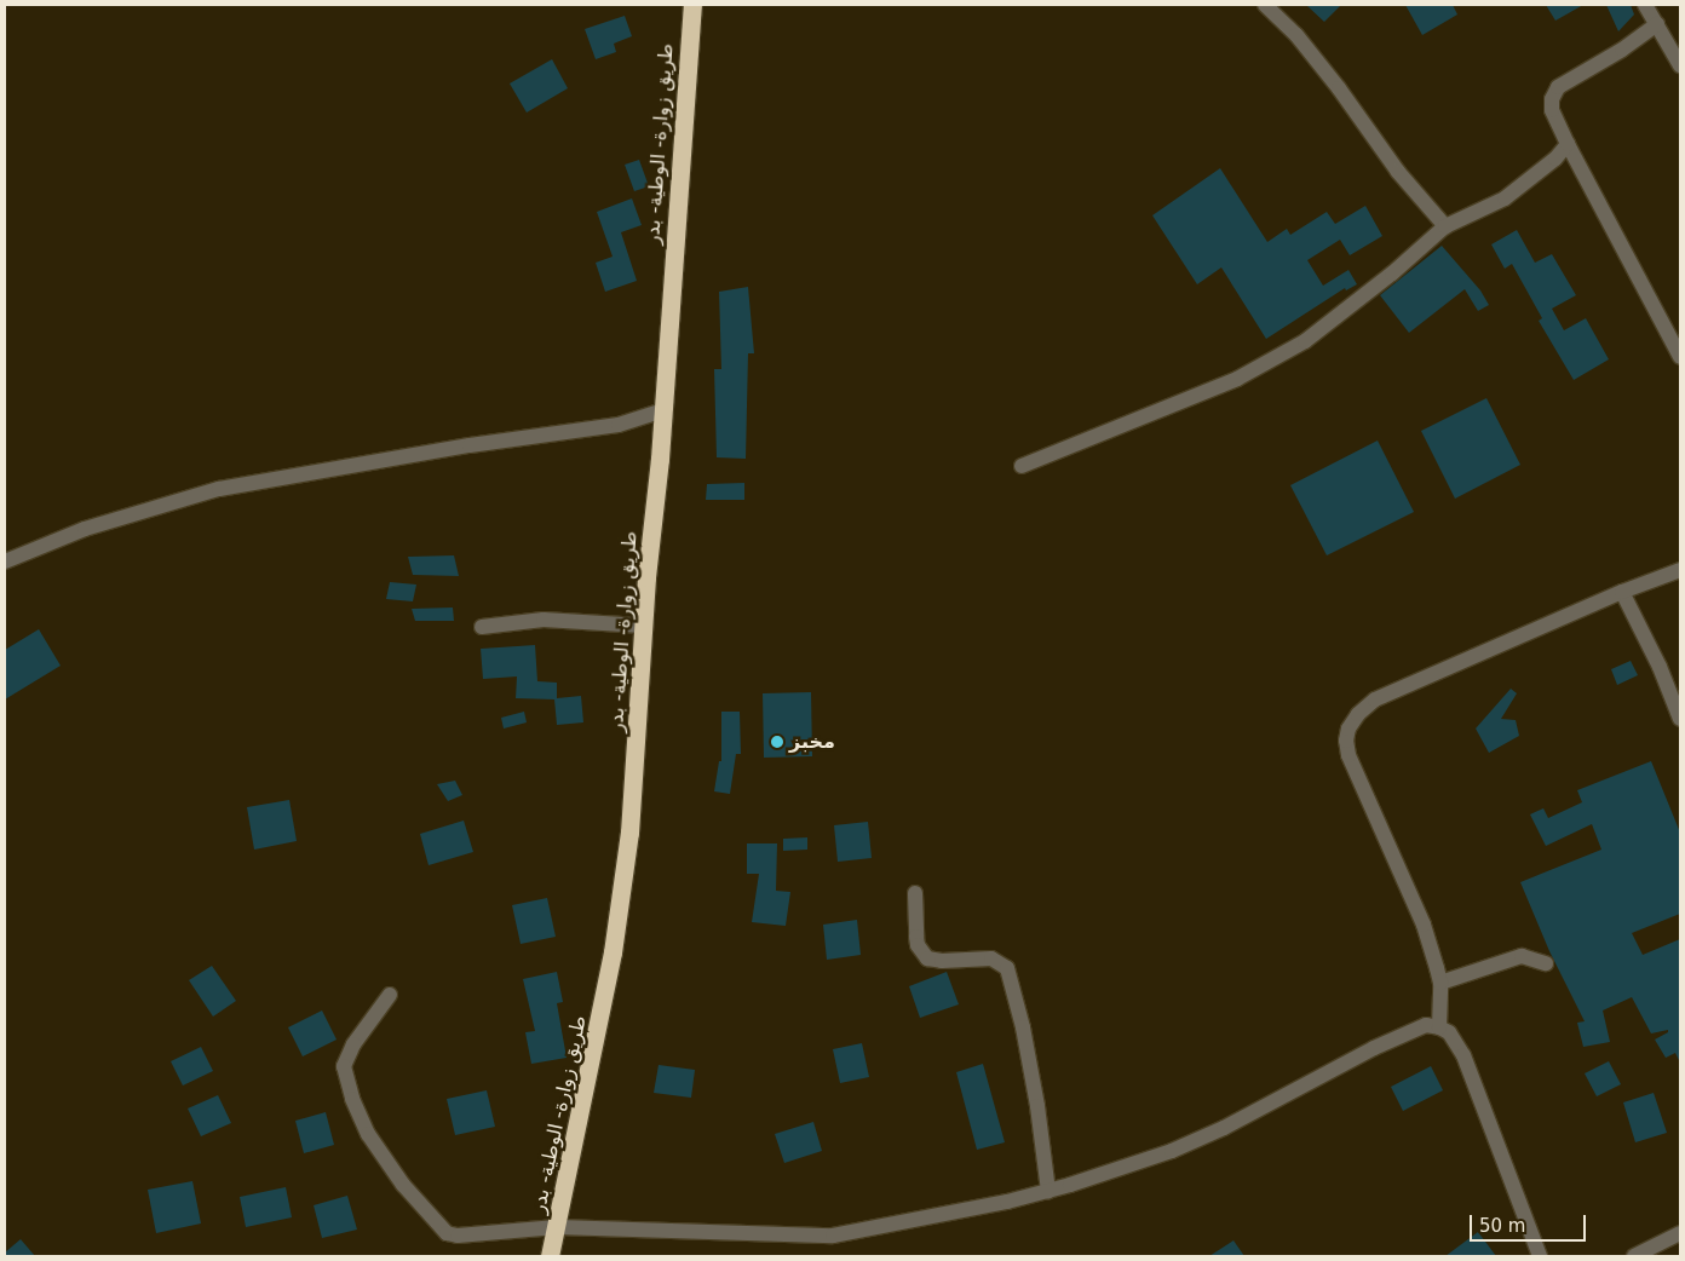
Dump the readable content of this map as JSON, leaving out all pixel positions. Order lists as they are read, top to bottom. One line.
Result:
{"streets":{"highway":["طريق زوارة- الوطية- بدر"]},"places":["مخبز"],"scale_bar":"50 m"}
